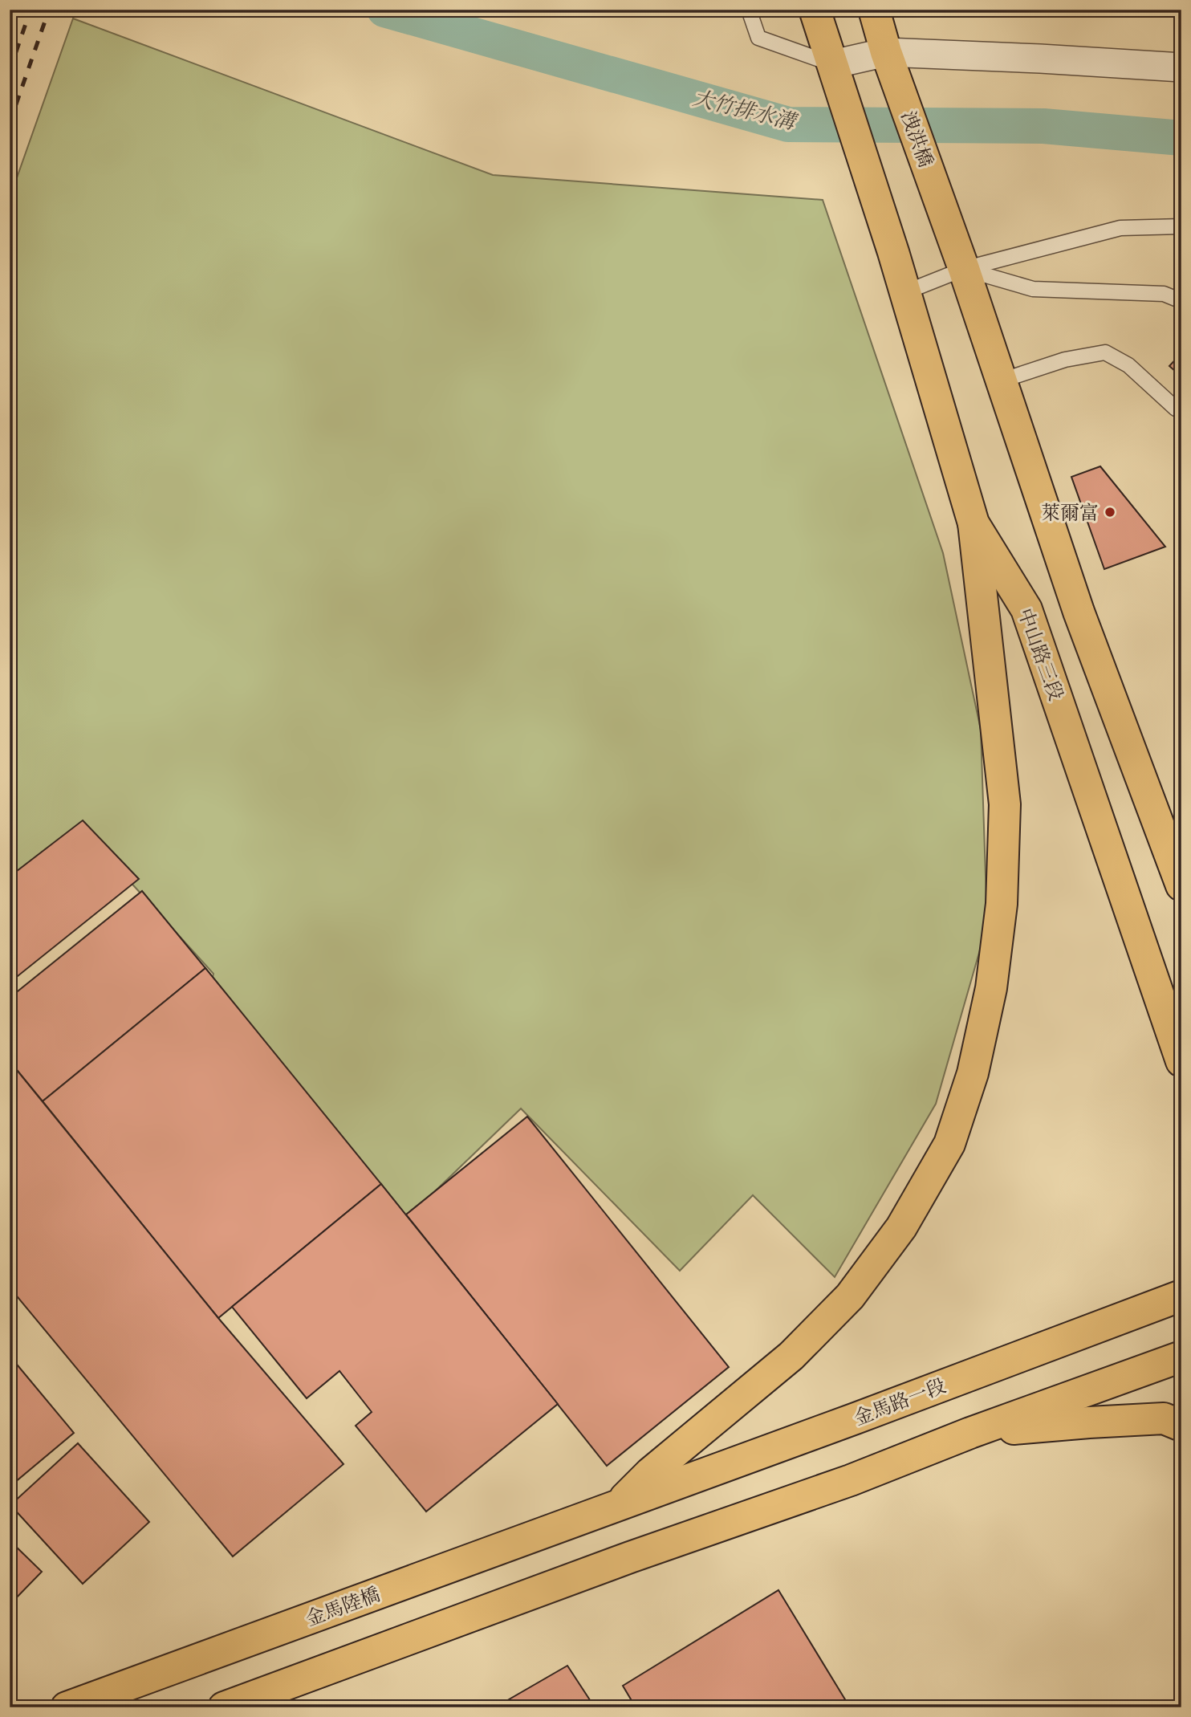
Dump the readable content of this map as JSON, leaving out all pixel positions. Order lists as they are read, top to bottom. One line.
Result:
{"streets":{"main road":["洩洪橋","中山路三段","金馬路一段","金馬陸橋"]},"crossings":[["金馬路一段","金馬陸橋"]],"water":["大竹排水溝"],"places":["萊爾富"]}
